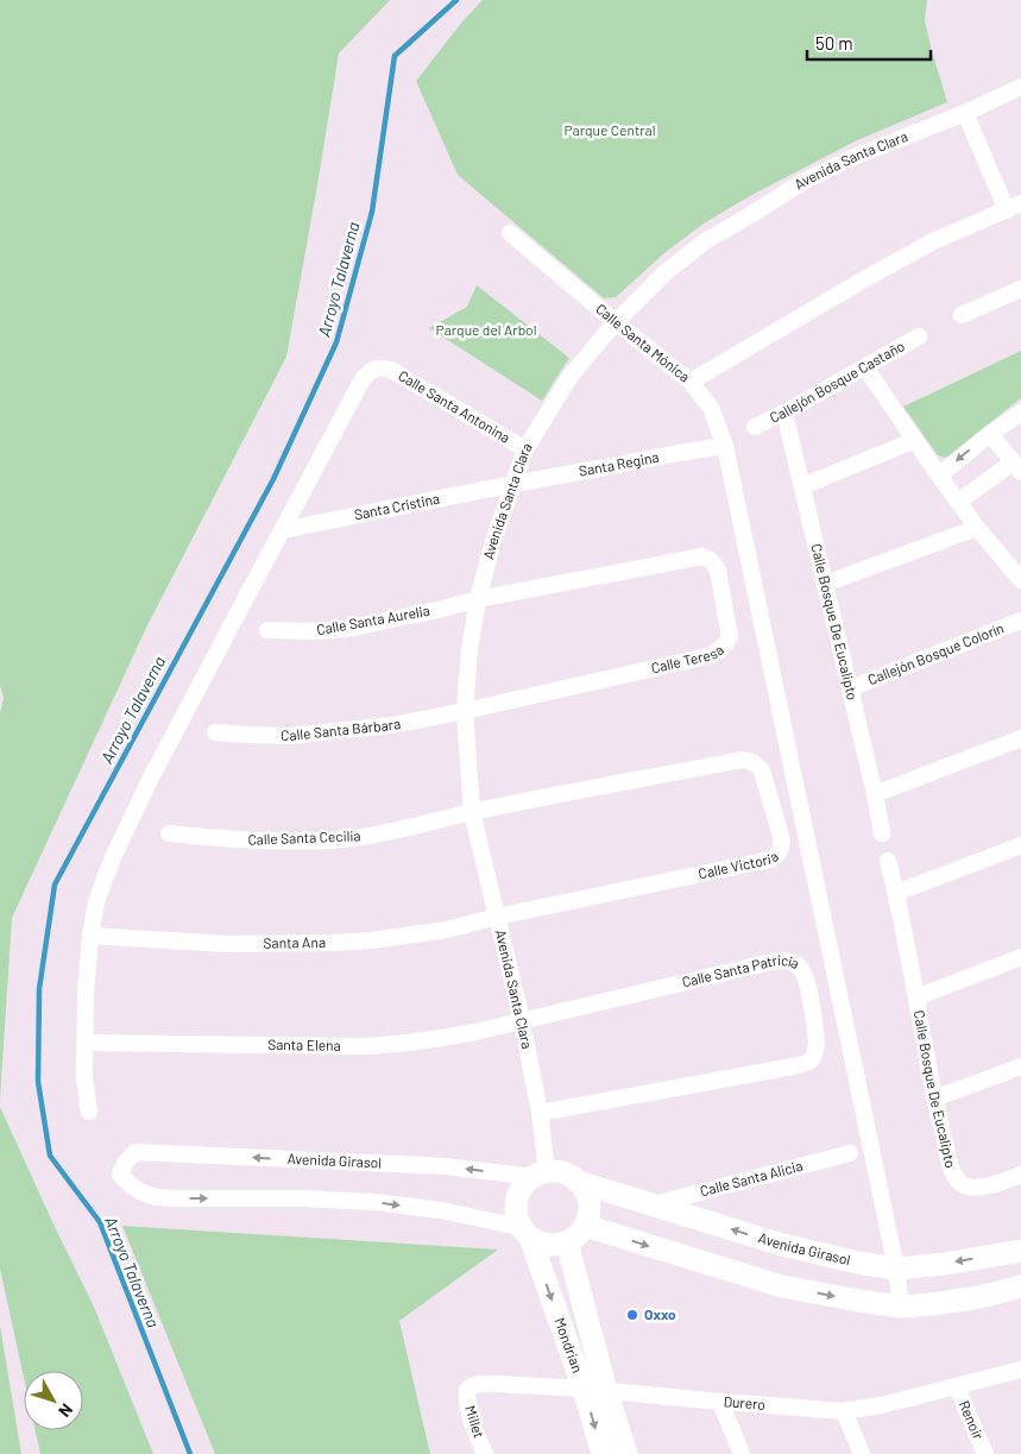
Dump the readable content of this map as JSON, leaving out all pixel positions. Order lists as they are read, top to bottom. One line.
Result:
{"streets":{"street":["Avenida Santa Clara","Calle Santa Mónica","Callejón Bosque Castaño","Calle Santa Antonina","Santa Regina","Santa Cristina","Calle Santa Aurelia","Calle Bosque De Eucalipto","Callejón Bosque Colorín","Calle Teresa","Calle Santa Bárbara","Calle Santa Cecilia","Calle Victoria","Santa Ana","Calle Santa Patricia","Santa Elena","Avenida Girasol","Calle Santa Alicia","Mondrian","Durero","Renoir","Millet"]},"crossings":[["Avenida Santa Clara","Calle Santa Mónica"],["Avenida Santa Clara","Calle Santa Antonina"],["Avenida Santa Clara","Santa Regina"],["Avenida Santa Clara","Santa Cristina"],["Avenida Santa Clara","Calle Santa Aurelia"],["Avenida Santa Clara","Calle Teresa"],["Avenida Santa Clara","Calle Santa Bárbara"],["Avenida Santa Clara","Calle Santa Cecilia"],["Avenida Santa Clara","Calle Victoria"],["Avenida Santa Clara","Santa Ana"],["Avenida Santa Clara","Calle Santa Patricia"],["Avenida Santa Clara","Santa Elena"],["Avenida Santa Clara","Avenida Girasol"],["Avenida Santa Clara","Mondrian"],["Calle Santa Mónica","Santa Regina"],["Calle Santa Mónica","Avenida Girasol"],["Callejón Bosque Castaño","Calle Bosque De Eucalipto"],["Calle Santa Antonina","Santa Cristina"],["Santa Regina","Santa Cristina"],["Calle Santa Aurelia","Calle Teresa"],["Calle Bosque De Eucalipto","Callejón Bosque Colorín"],["Calle Teresa","Calle Santa Bárbara"],["Calle Santa Cecilia","Calle Victoria"],["Calle Victoria","Santa Ana"],["Calle Santa Patricia","Santa Elena"],["Avenida Girasol","Calle Santa Alicia"],["Avenida Girasol","Mondrian"],["Mondrian","Durero"],["Durero","Renoir"],["Durero","Millet"]],"water":["Arroyo Talaverna"],"parks":["Parque Central","Parque del Arbol"],"places":["Oxxo"],"scale_bar":"50 m","north":"bottom right"}
